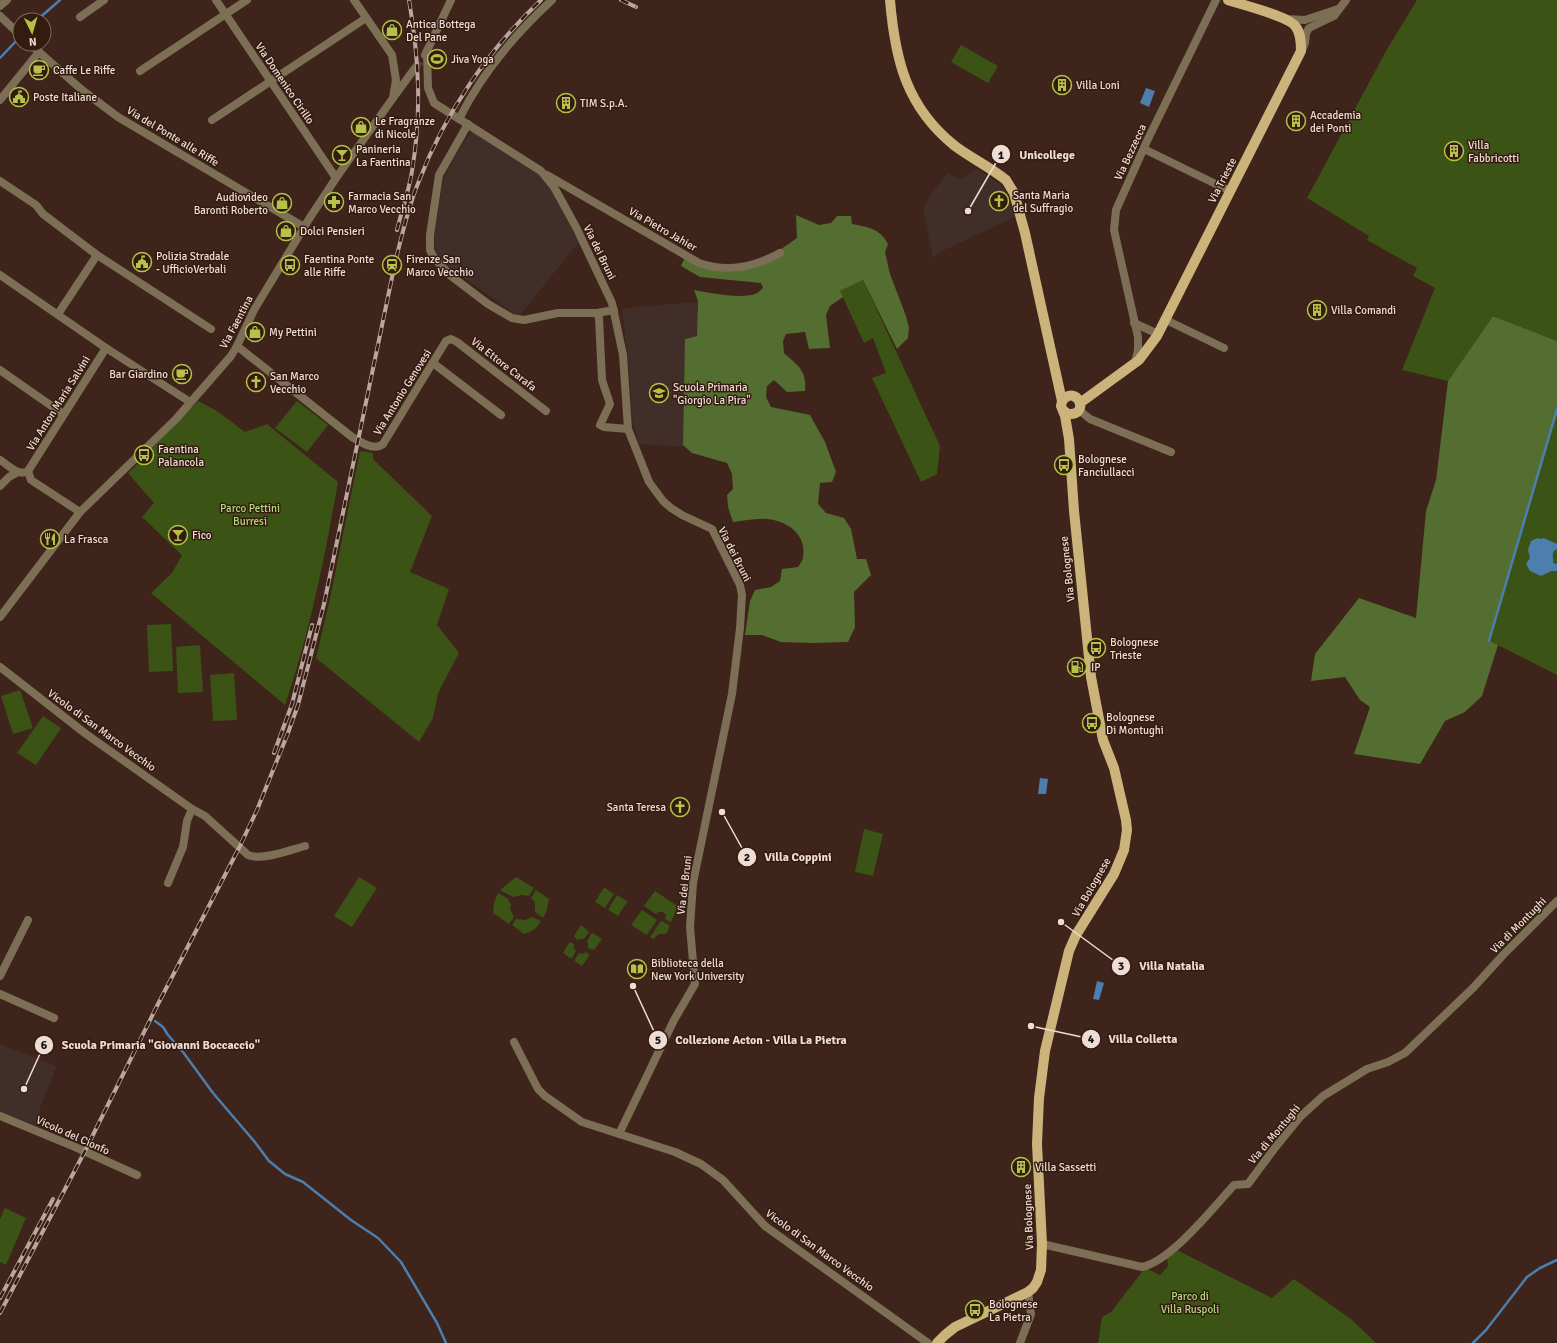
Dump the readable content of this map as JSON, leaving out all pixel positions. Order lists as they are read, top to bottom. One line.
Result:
{"streets":{"main road":["Via Trieste","Via Bolognese"],"street":["Via Domenico Cirillo","Via del Ponte alle Riffe","Via Bezzecca","Via Pietro Jahier","Via dei Bruni","Via Faentina","Via Ettore Carafa","Via Antonio Genovesi","Via Anton Maria Salvini","Vicolo di San Marco Vecchio","Via di Montughi","Vicolo del Cionfo"]},"crossings":[["Via Domenico Cirillo","Via Faentina"],["Via del Ponte alle Riffe","Via Faentina"],["Via Bezzecca","Via Trieste"],["Via Trieste","Via Bolognese"],["Via Pietro Jahier","Via dei Bruni"],["Via dei Bruni","Vicolo di San Marco Vecchio"],["Via Faentina","Via Antonio Genovesi"],["Via Ettore Carafa","Via Antonio Genovesi"],["Via Bolognese","Via di Montughi"]],"parks":["Parco Pettini Burresi","Parco di Villa Ruspoli"],"places":{"shop":["Antica Bottega Del Pane","Le Fragranze di Nicole","Audiovideo Baronti Roberto","Dolci Pensieri","My Pettini"],"sports":["Jiva Yoga"],"cafe":["Caffe Le Riffe","Bar Giardino"],"building":["Villa Loni","TIM S.p.A.","Accademia dei Ponti","Villa Fabbricotti","Villa Comandi","Villa Sassetti"],"public building":["Poste Italiane","Polizia Stradale - UfficioVerbali"],"bar":["Panineria La Faentina","Fico"],"church":["Santa Maria del Suffragio","San Marco Vecchio","Santa Teresa"],"pharmacy":["Farmacia San Marco Vecchio"],"other":["Unicollege","Villa Coppini","Villa Natalia","Collezione Acton - Villa La Pietra","Villa Colletta","Scuola Primaria \"Giovanni Boccaccio\""],"bus stop":["Faentina Ponte alle Riffe","Faentina Palancola","Bolognese Fanciullacci","Bolognese Trieste","Bolognese Di Montughi","Bolognese La Pietra"],"station":["Firenze San Marco Vecchio"],"school or university":["Scuola Primaria \"Giorgio La Pira\""],"restaurant":["La Frasca"],"fuel station":["IP"],"library":["Biblioteca della New York University"]},"north":"bottom"}
